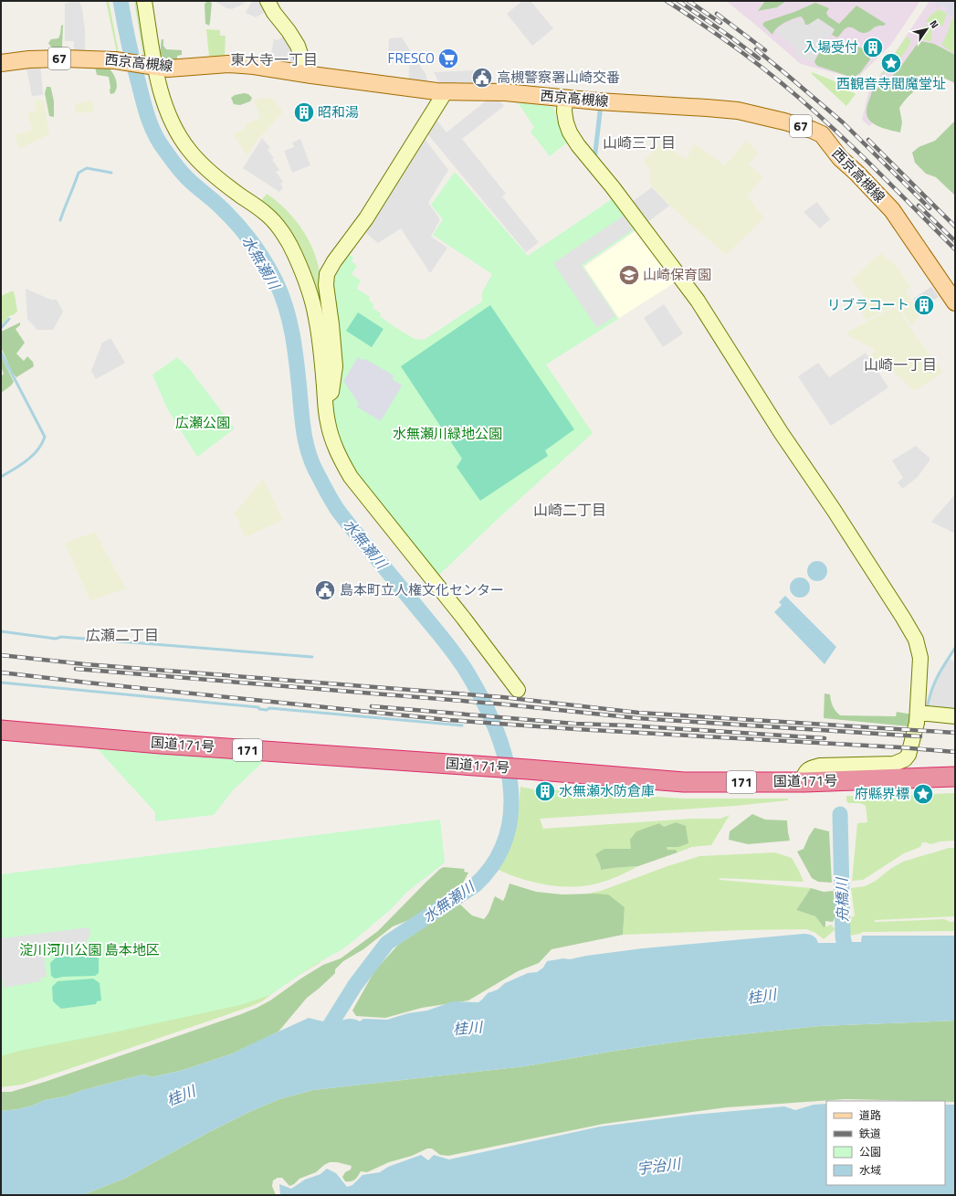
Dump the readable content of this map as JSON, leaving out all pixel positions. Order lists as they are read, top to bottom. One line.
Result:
{"streets":{"highway":["国道171号","171"],"main road":["67","西京高槻線"]},"districts":["東大寺一丁目","山崎三丁目","山崎一丁目","山崎二丁目","広瀬二丁目"],"water":["水無瀬川","舟橋川","桂川","宇治川"],"parks":["広瀬公園","水無瀬川緑地公園","淀川河川公園 島本地区"],"places":{"building":["入場受付","昭和湯","リブラコート","水無瀬水防倉庫"],"supermarket":["FRESCO"],"place":["西観音寺閻魔堂址","府縣界標"],"public building":["高槻警察署山崎交番","島本町立人権文化センター"],"school or university":["山崎保育園"]},"legend":["道路","鉄道","公園","水域"],"north":"top right"}
